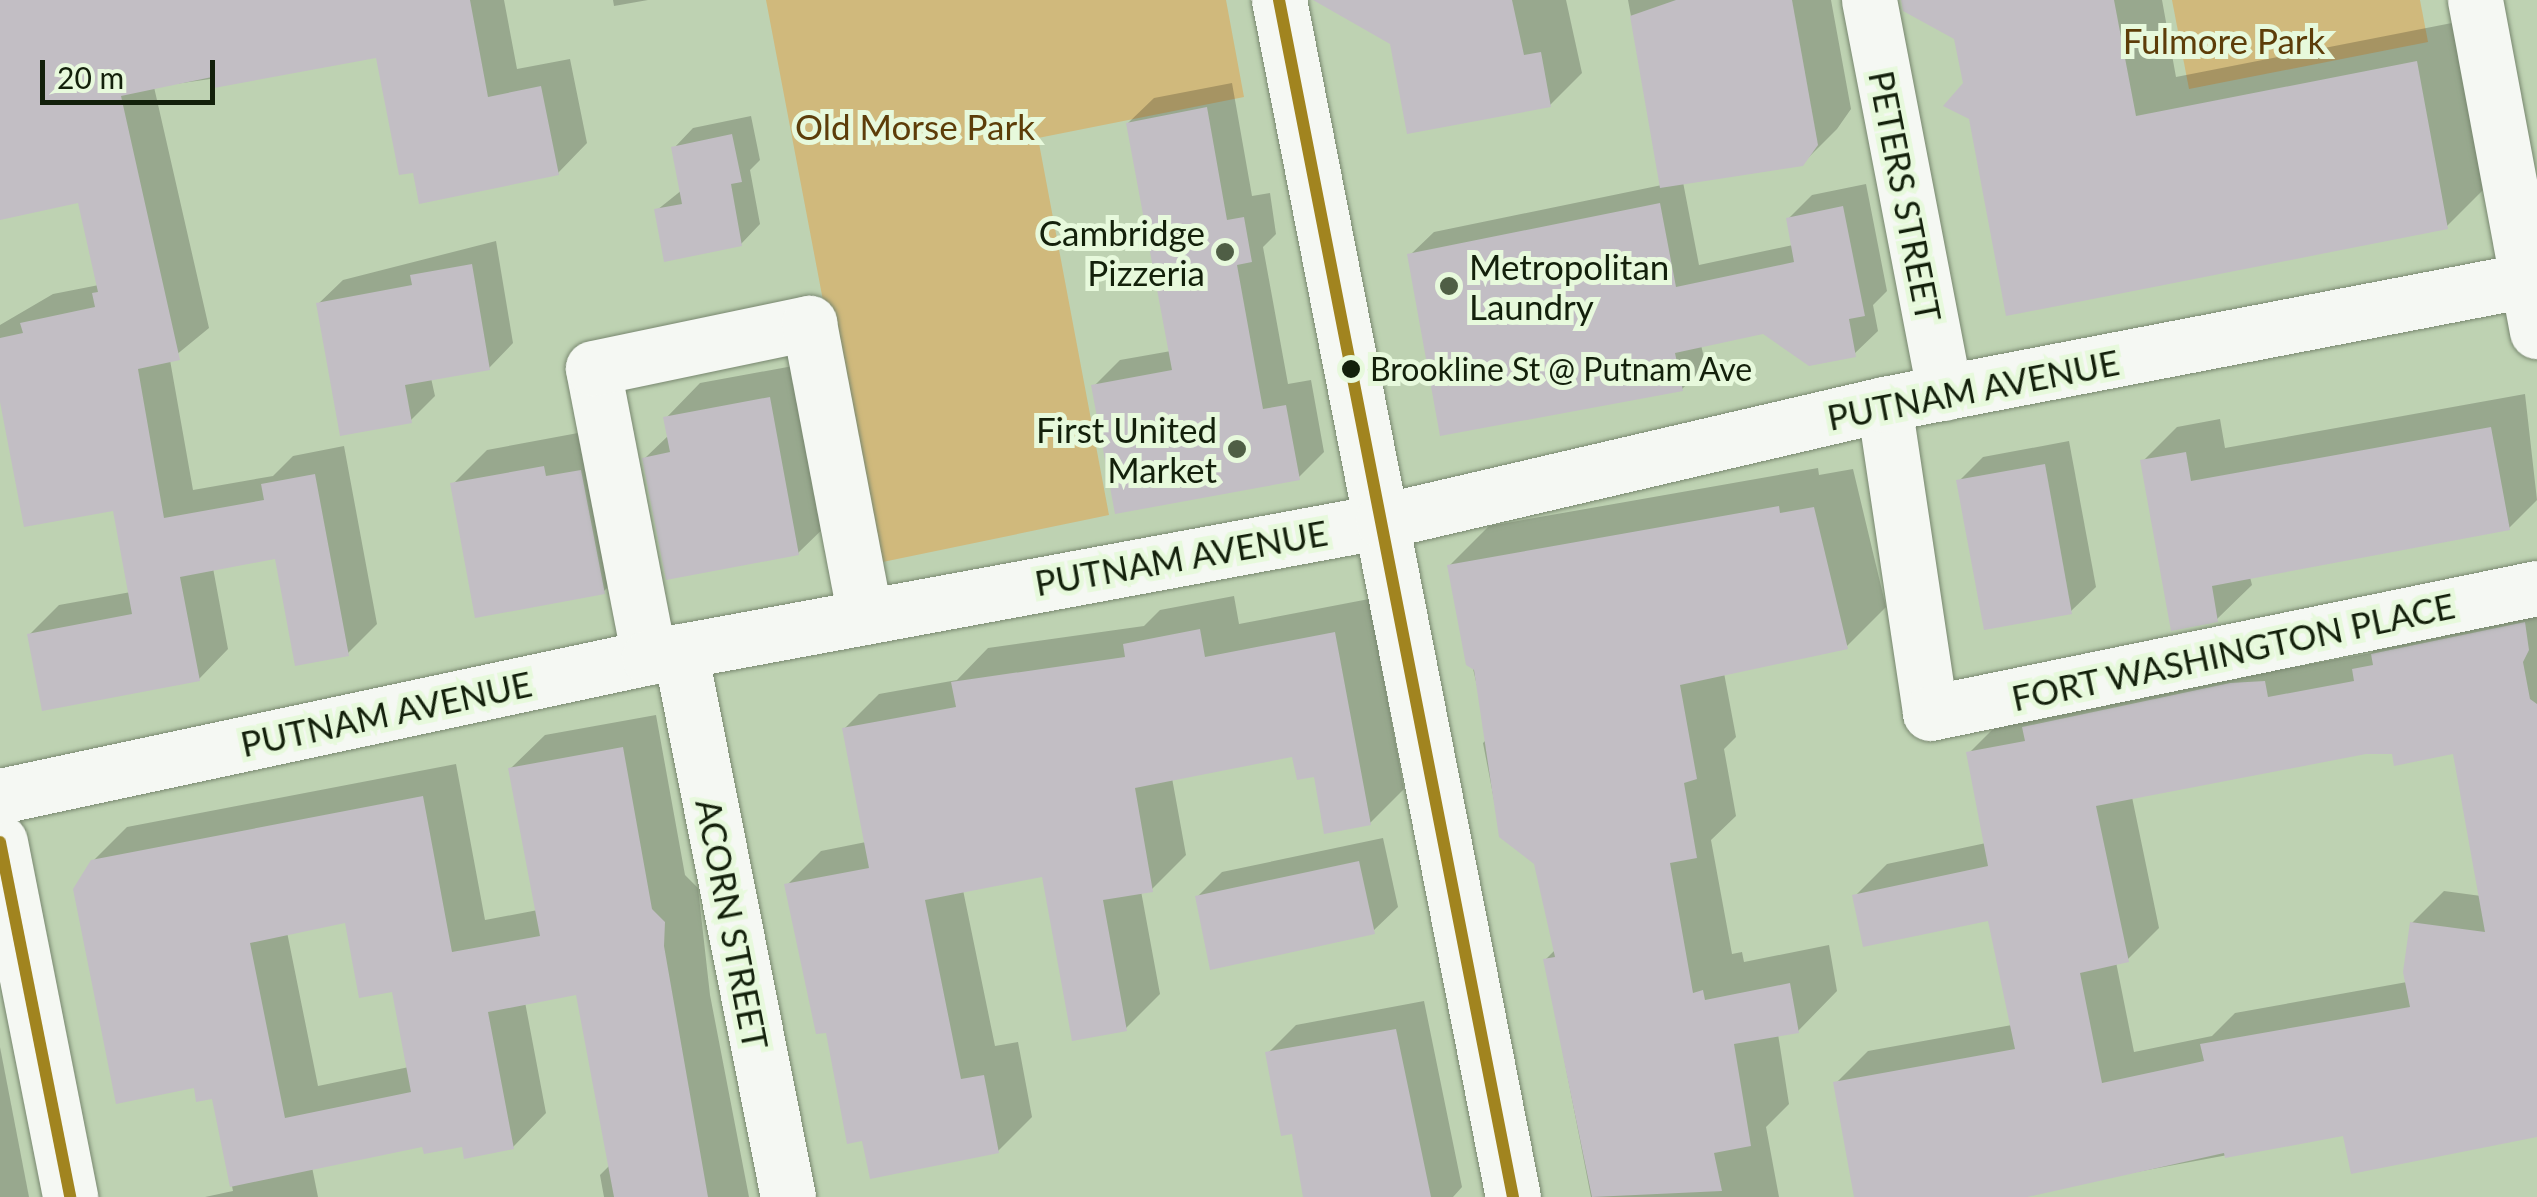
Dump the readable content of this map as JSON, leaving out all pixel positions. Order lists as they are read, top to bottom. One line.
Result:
{"streets":{"main road":["PETERS STREET","PUTNAM AVENUE","FORT WASHINGTON PLACE","ACORN STREET"]},"crossings":[["PETERS STREET","PUTNAM AVENUE"],["PUTNAM AVENUE","FORT WASHINGTON PLACE"],["PUTNAM AVENUE","ACORN STREET"]],"parks":["Fulmore Park","Old Morse Park"],"places":["Cambridge Pizzeria","Metropolitan Laundry","Brookline St @ Putnam Ave","First United Market"],"scale_bar":"20 m"}
